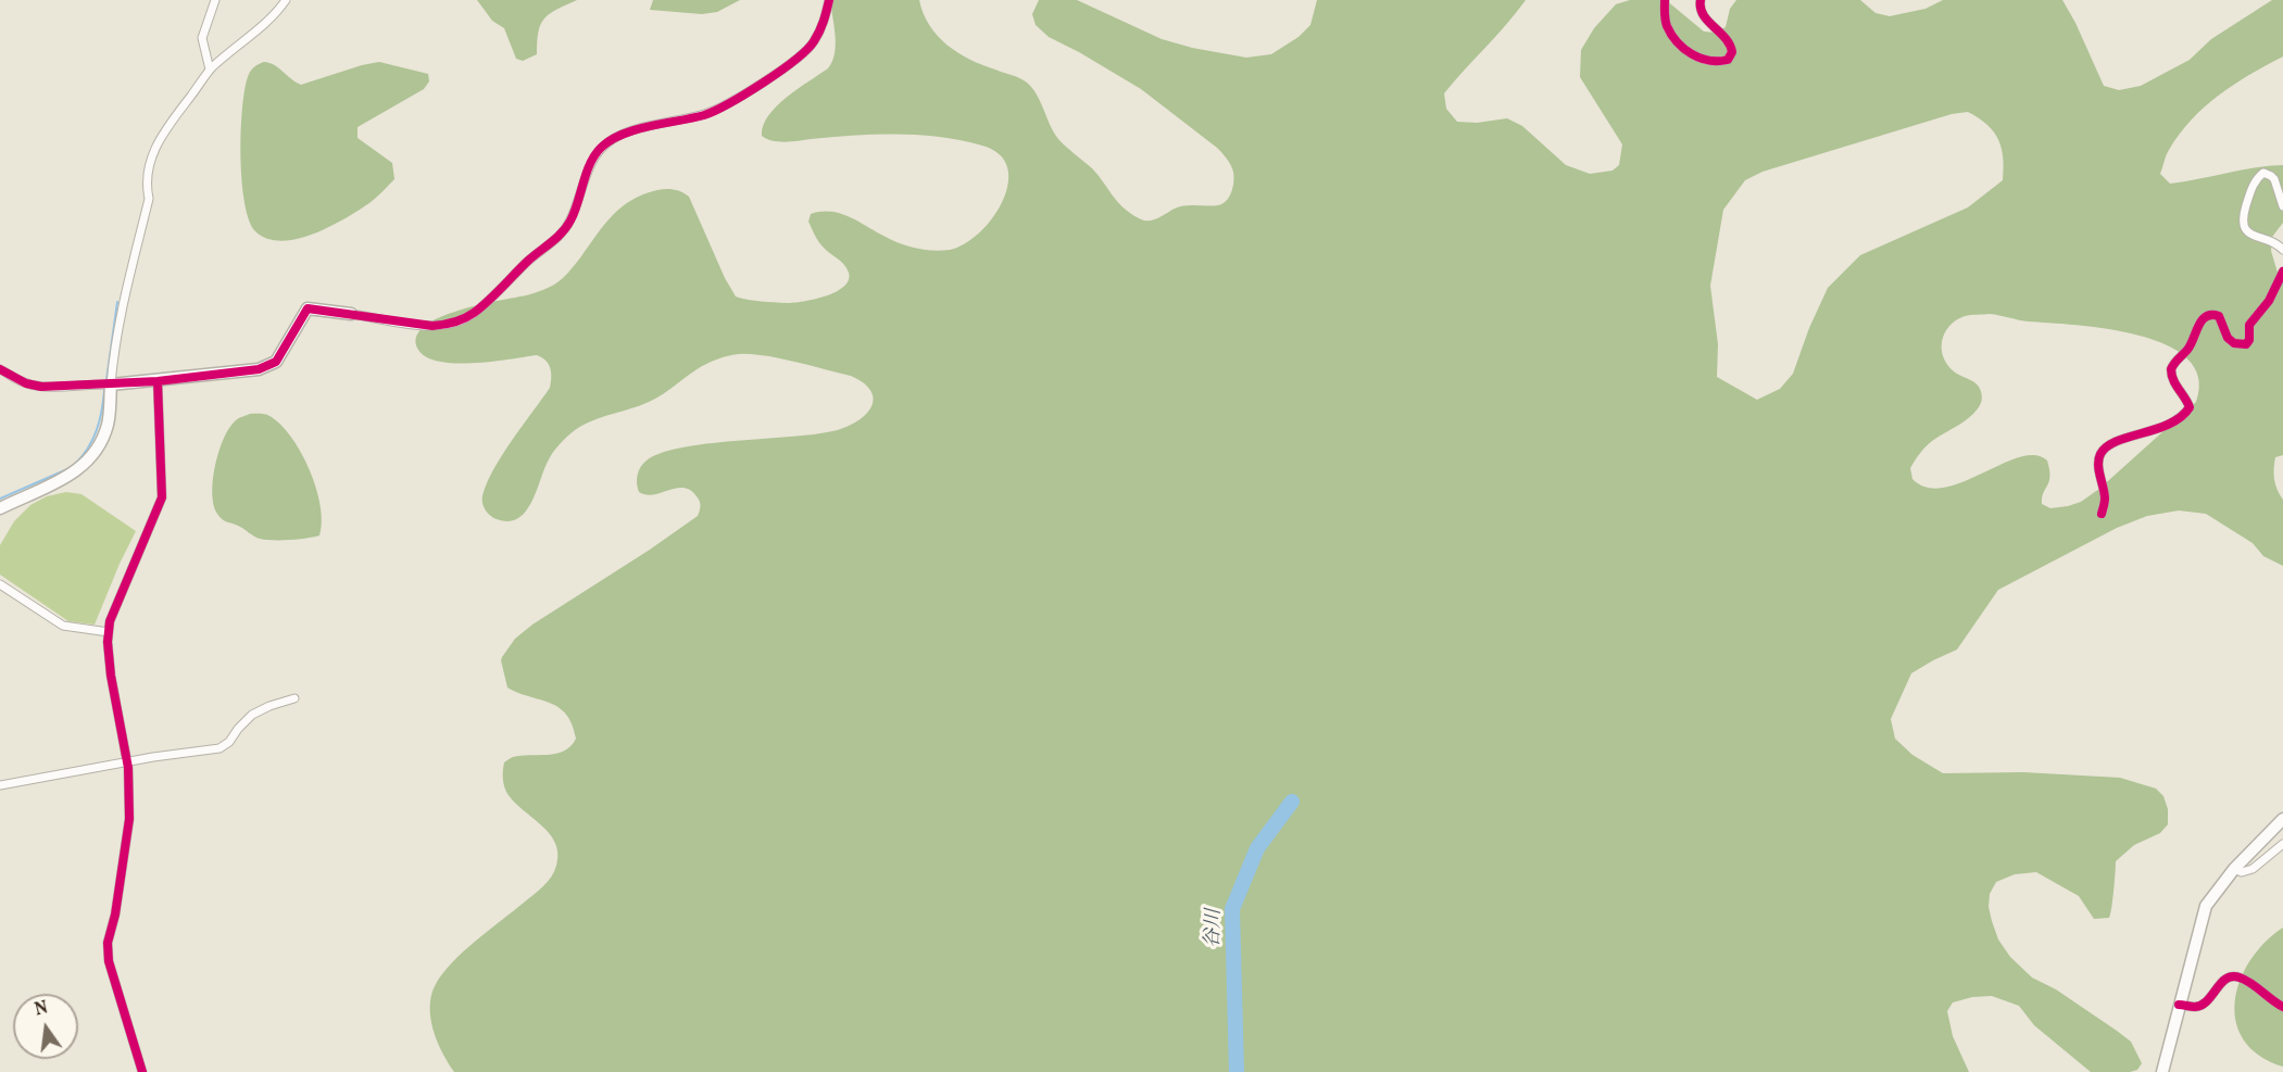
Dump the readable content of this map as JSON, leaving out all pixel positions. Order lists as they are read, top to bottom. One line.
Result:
{"water":["谷川"],"north":"top"}
